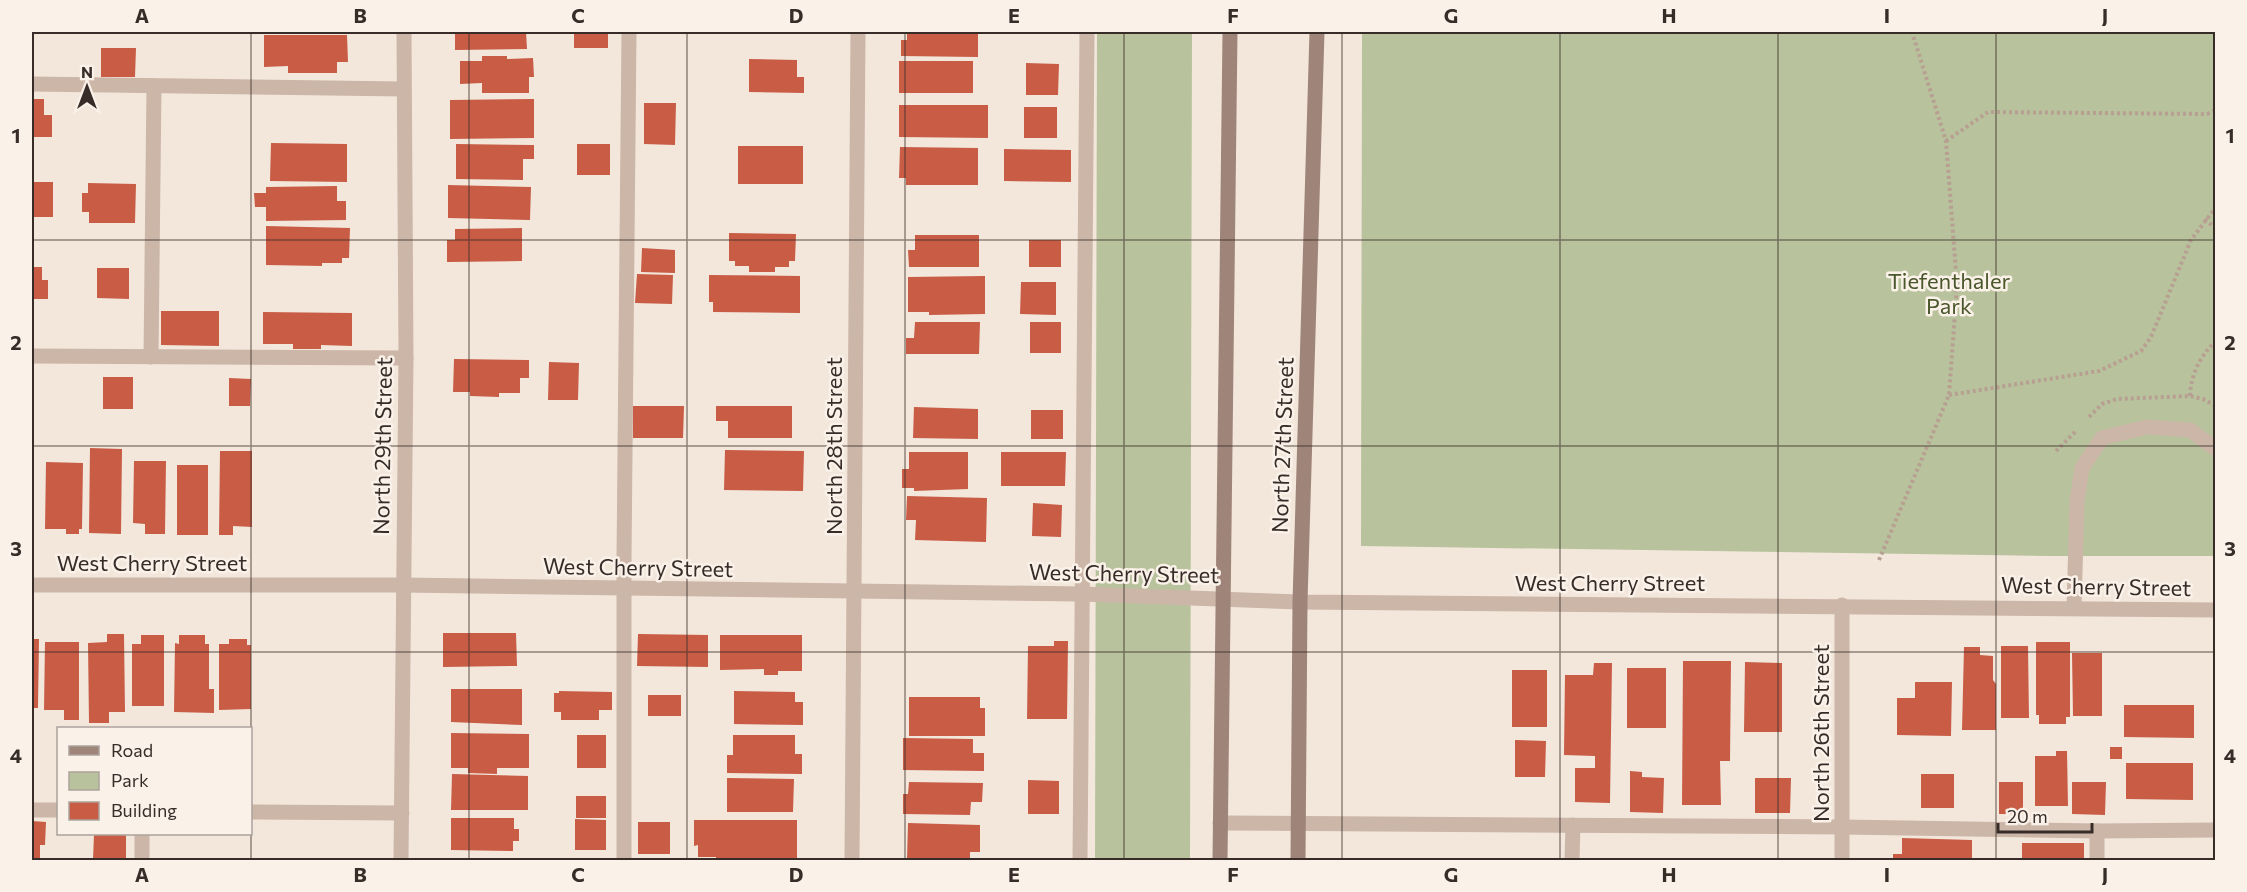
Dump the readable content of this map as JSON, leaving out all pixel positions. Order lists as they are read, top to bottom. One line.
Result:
{"streets":{"main road":["North 27th Street"],"street":["North 29th Street","North 28th Street","West Cherry Street","North 26th Street"]},"crossings":[["North 27th Street","West Cherry Street"],["North 29th Street","West Cherry Street"],["North 28th Street","West Cherry Street"],["West Cherry Street","North 26th Street"]],"parks":["Tiefenthaler Park"],"legend":["Road","Park","Building"],"scale_bar":"20 m","north":"top","grid":{"columns":["A","B","C","D","E","F","G","H","I","J"],"rows":["1","2","3","4"]}}
